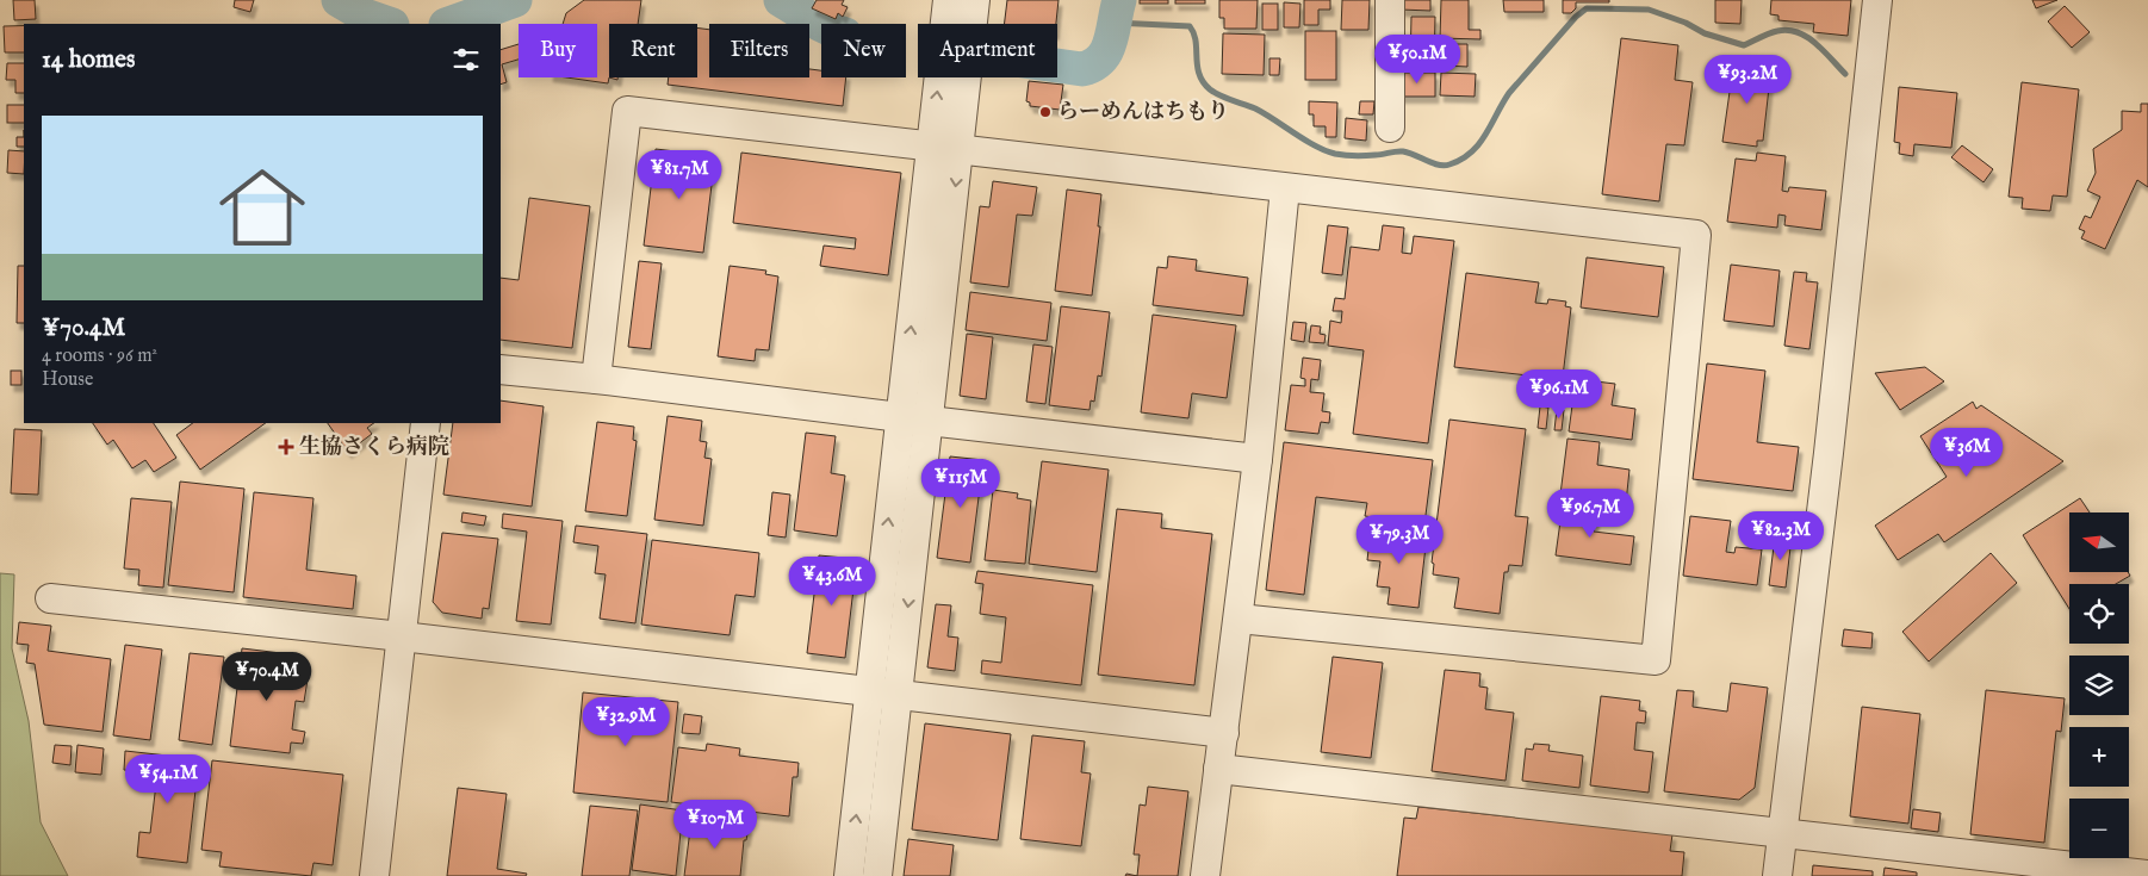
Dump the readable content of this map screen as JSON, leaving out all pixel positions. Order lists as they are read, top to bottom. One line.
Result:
{"places":{"other":["らーめんはちもり"],"health":["生協さくら病院"]},"north":"left","page":{"chip":["Buy","Rent","Filters","New","Apartment"],"heading":"14 homes","price":["¥50.1M","¥93.2M","¥81.7M","¥96.1M","¥36M","¥115M","¥96.7M","¥82.3M","¥79.3M","¥43.6M","¥70.4M","¥32.9M","¥54.1M","¥107M"],"list":[{"name":"¥70.4M","note":"4 rooms · 96 m² · House"}],"map_buttons":["+","−"]}}
